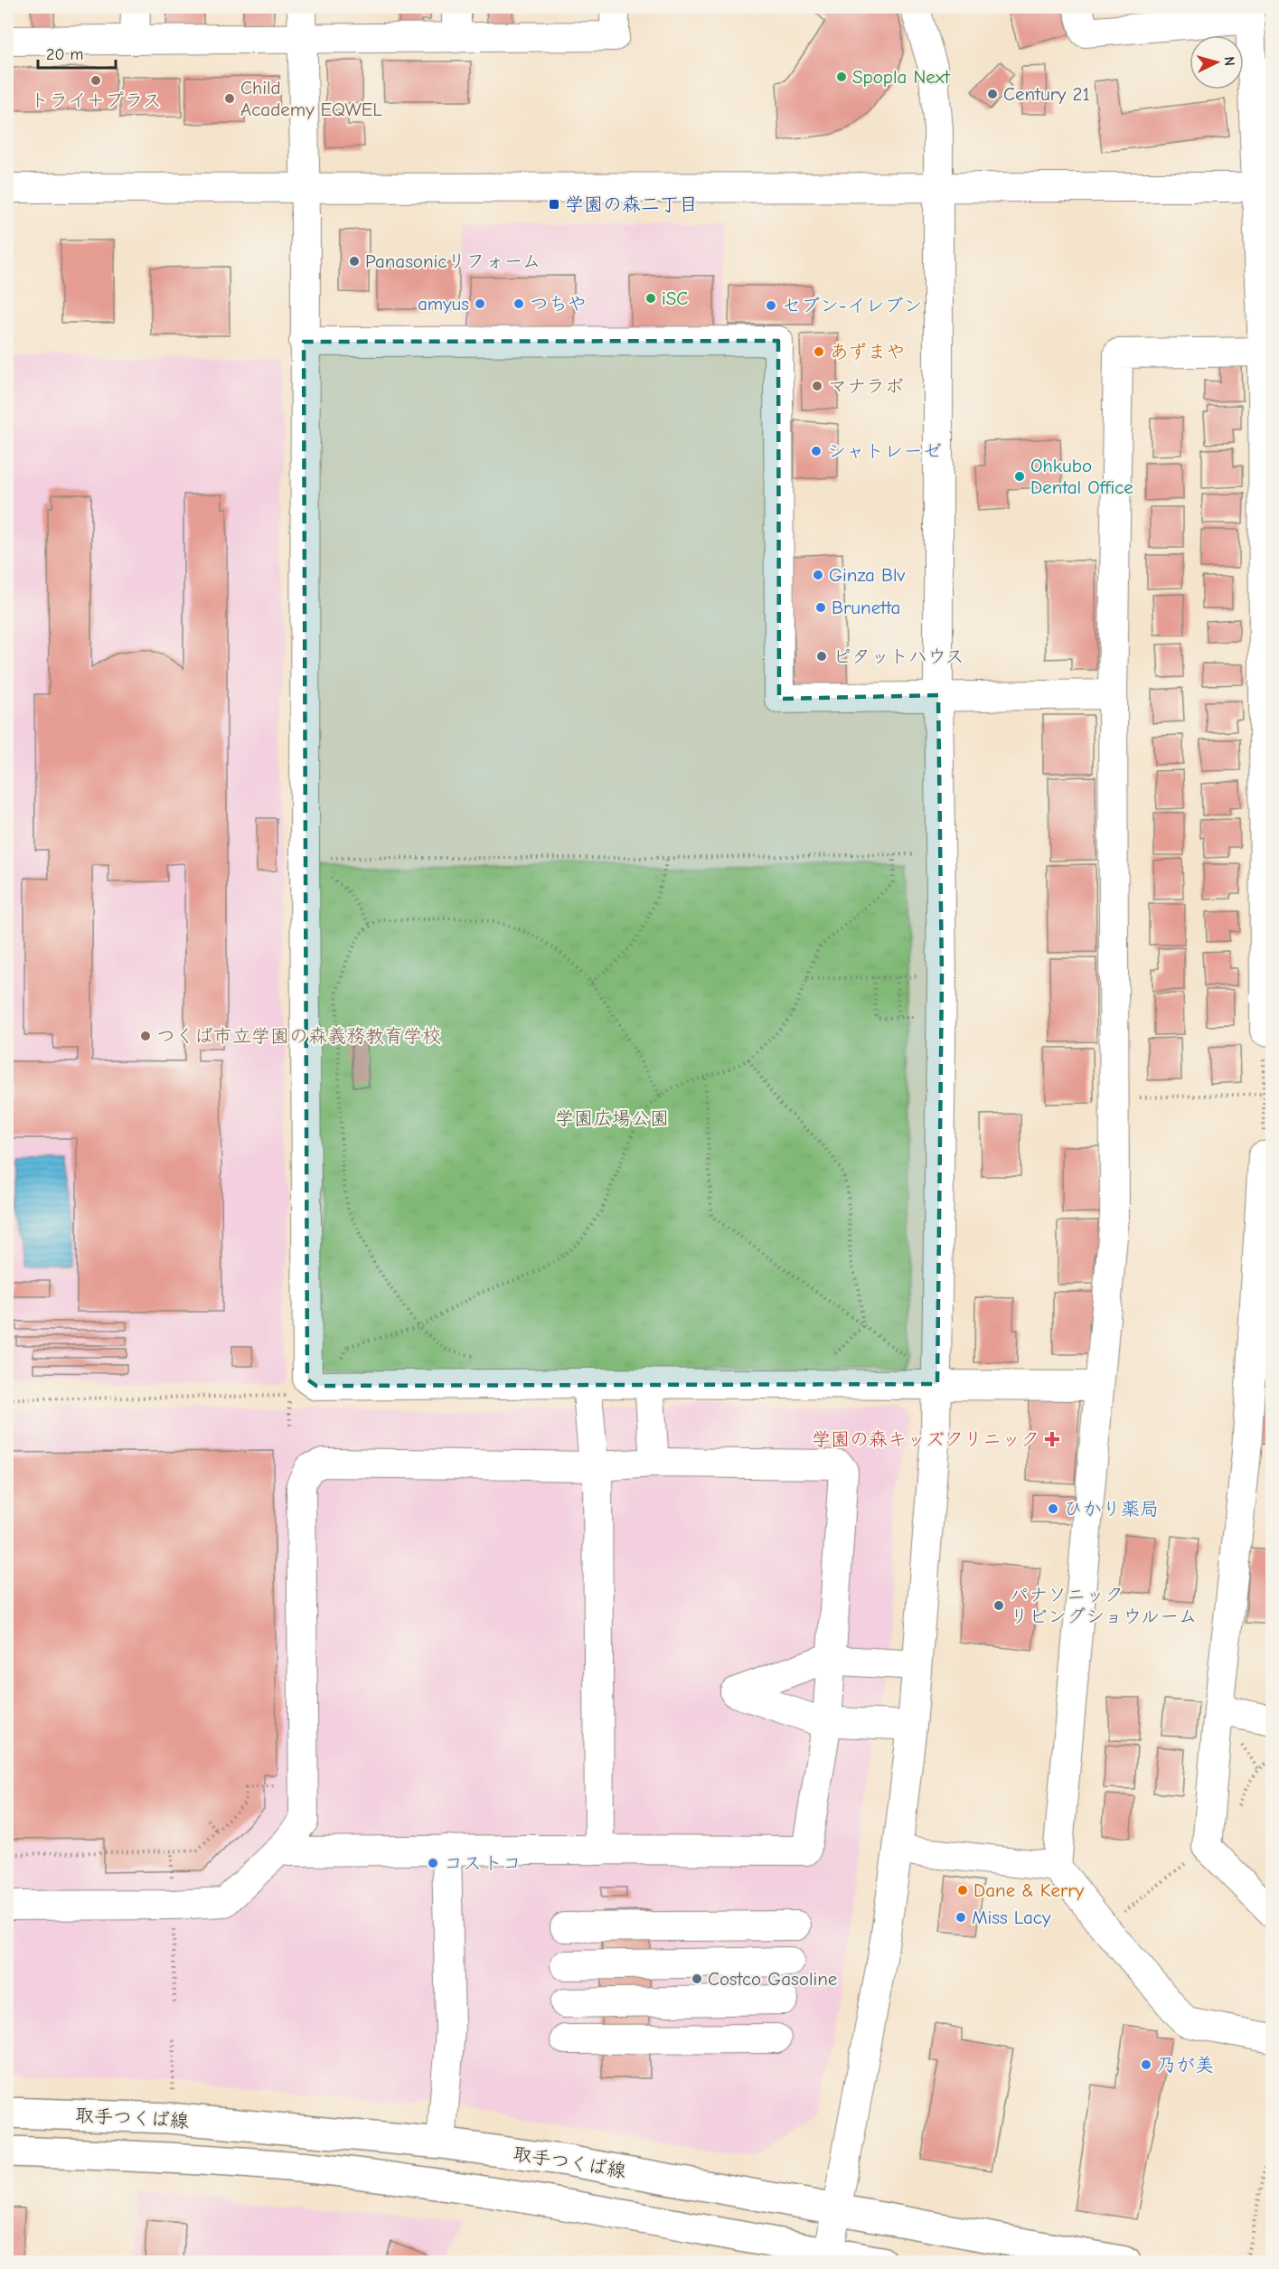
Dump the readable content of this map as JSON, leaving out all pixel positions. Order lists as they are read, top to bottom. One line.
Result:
{"streets":{"main road":["取手つくば線"]},"parks":["学園広場公園"],"places":{"other":["Spopla Next","トライ＋プラス","Century 21","Child Academy EQWEL","Panasonicリフォーム","iSC","amyus","つちや","セブン-イレブン","あずまや","マナラボ","シャトレーゼ","Ohkubo Dental Office","Ginza Blv","Brunetta","ピタットハウス","つくば市立学園の森義務教育学校","ひかり薬局","パナソニック リビングショウルーム","コストコ","Dane & Kerry","Miss Lacy","Costco Gasoline","乃が美"],"transit":["学園の森二丁目"],"health":["学園の森キッズクリニック"]},"scale_bar":"20 m","north":"right"}
